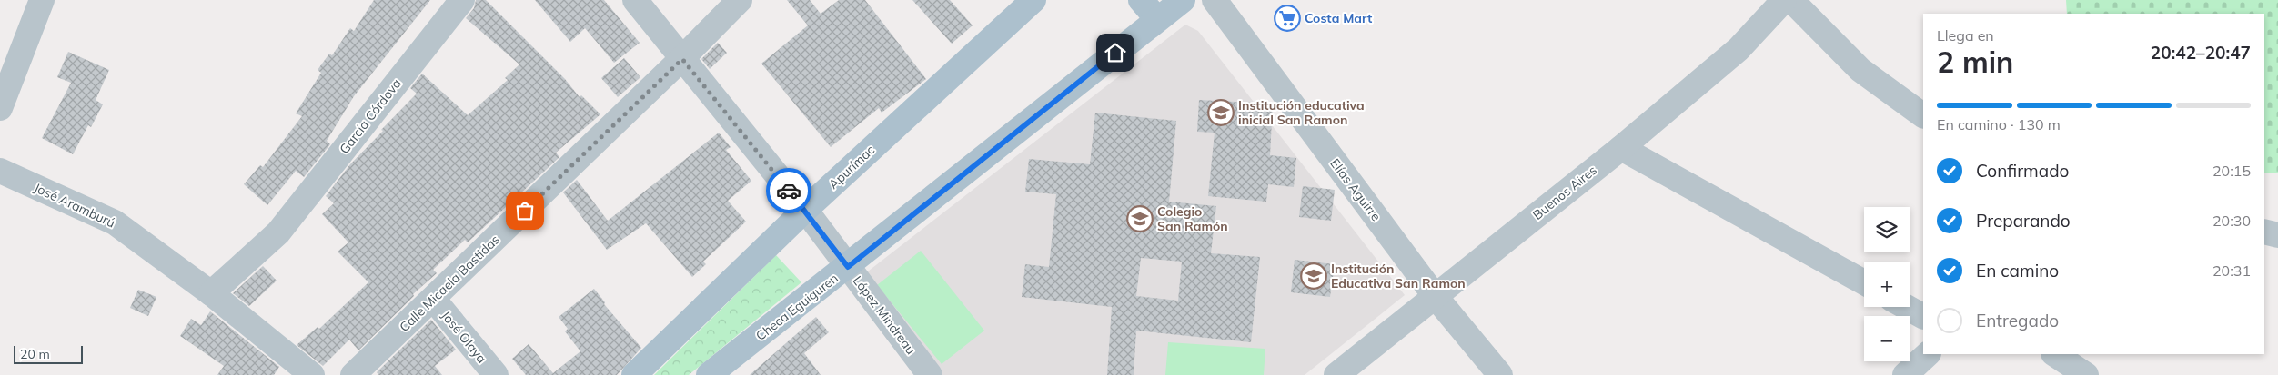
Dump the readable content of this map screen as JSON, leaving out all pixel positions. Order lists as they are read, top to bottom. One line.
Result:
{"streets":{"main road":["Apurímac","Checa Eguiguren"],"street":["García Córdova","Elías Aguirre","Buenos Aires","José Aramburú","Calle Micaela Bastidas","López Mindreau","José Olaya"]},"crossings":[["García Córdova","José Aramburú"],["Apurímac","López Mindreau"],["Elías Aguirre","Buenos Aires"],["Calle Micaela Bastidas","López Mindreau"],["Calle Micaela Bastidas","José Olaya"],["Checa Eguiguren","López Mindreau"]],"places":{"supermarket":["Costa Mart"],"school or university":["Institución educativa inicial San Ramon","Colegio San Ramón","Institución Educativa San Ramon"]},"scale_bar":"20 m","page":{"heading":["2 min","Llega en","20:42–20:47"],"bar":"En camino · 130 m","list":[["Confirmado","20:15"],["Preparando","20:30"],["En camino","20:31"],"Entregado"],"map_buttons":["+","−"],"scale":"20 m"}}
